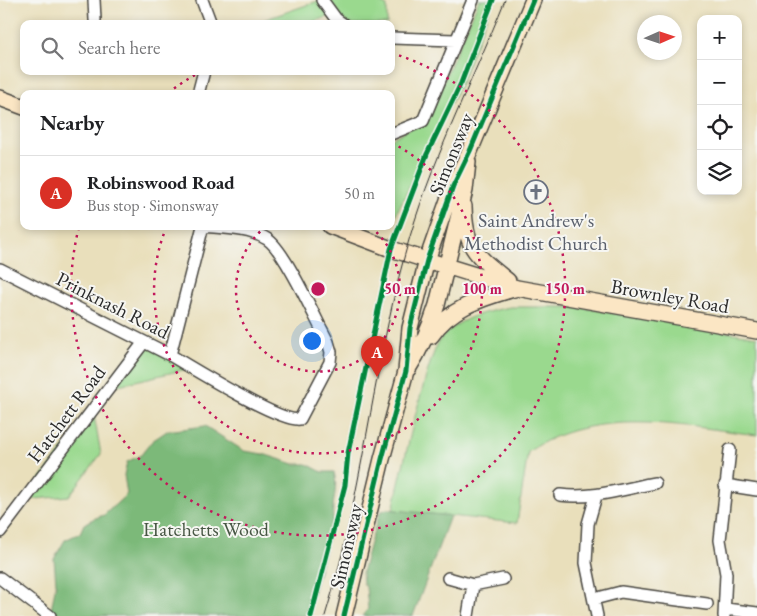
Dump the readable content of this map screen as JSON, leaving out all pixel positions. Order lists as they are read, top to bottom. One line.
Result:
{"streets":{"street":["Simonsway","Brownley Road","Prinknash Road","Hatchett Road"]},"crossings":[["Simonsway","Brownley Road"],["Prinknash Road","Hatchett Road"]],"parks":["Hatchetts Wood"],"places":{"church":["Saint Andrew's Methodist Church"]},"north":"right","page":{"map_buttons":["+","−"],"search":"Search here","heading":"Nearby","list":[{"mark":"A","name":"Robinswood Road","note":"Bus stop · Simonsway","value":"50 m"}],"pins":"A"},"rings":["50 m","100 m","150 m"]}
